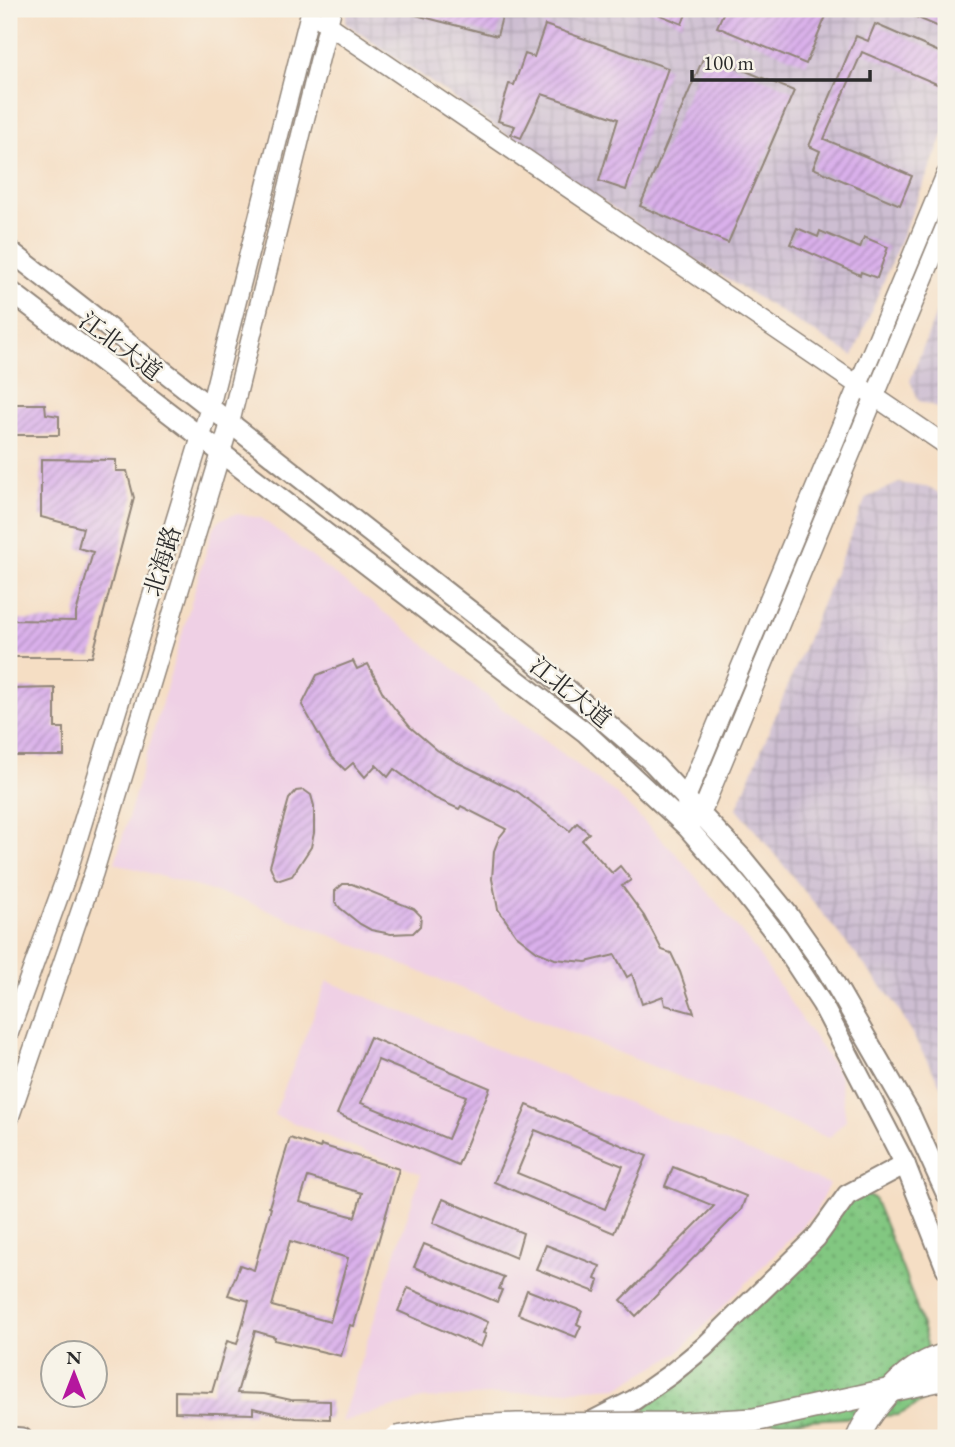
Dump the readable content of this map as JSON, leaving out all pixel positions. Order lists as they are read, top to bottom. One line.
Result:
{"streets":{"main road":["江北大道"],"street":["北海路"]},"crossings":[["江北大道","北海路"]],"scale_bar":"100 m","north":"top"}
